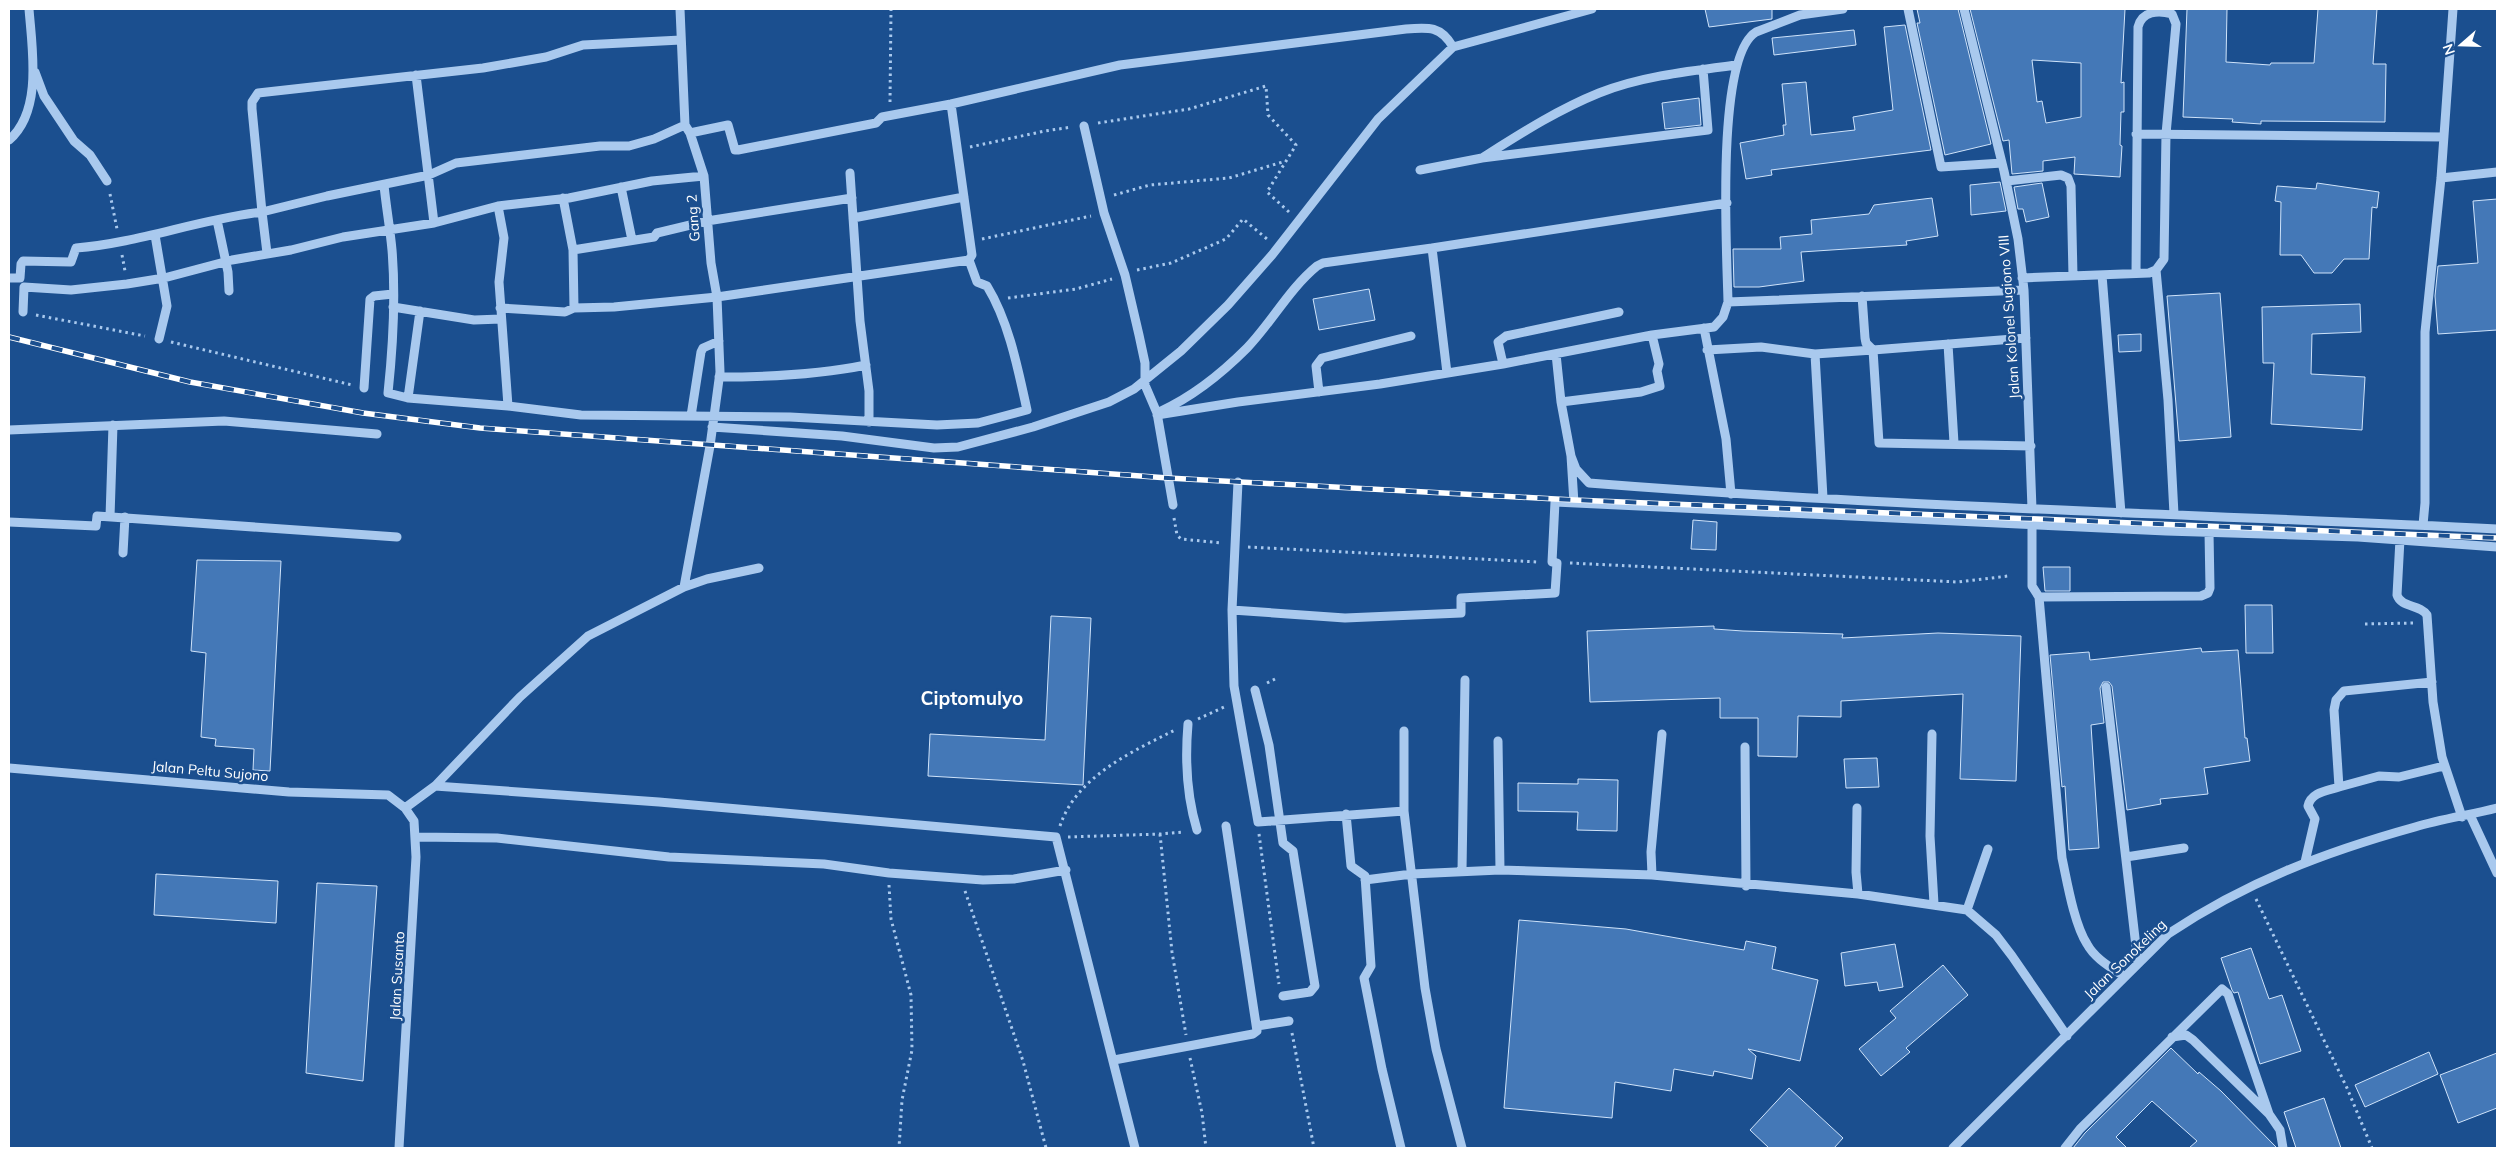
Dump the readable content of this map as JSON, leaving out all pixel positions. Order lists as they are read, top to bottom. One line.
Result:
{"streets":{"street":["Gang 2","Jalan Kolonel Sugiono VIII","Jalan Peltu Sujono","Jalan Sonokeling","Jalan Susanto"]},"crossings":[["Jalan Peltu Sujono","Jalan Susanto"]],"districts":["Ciptomulyo"],"north":"left"}
